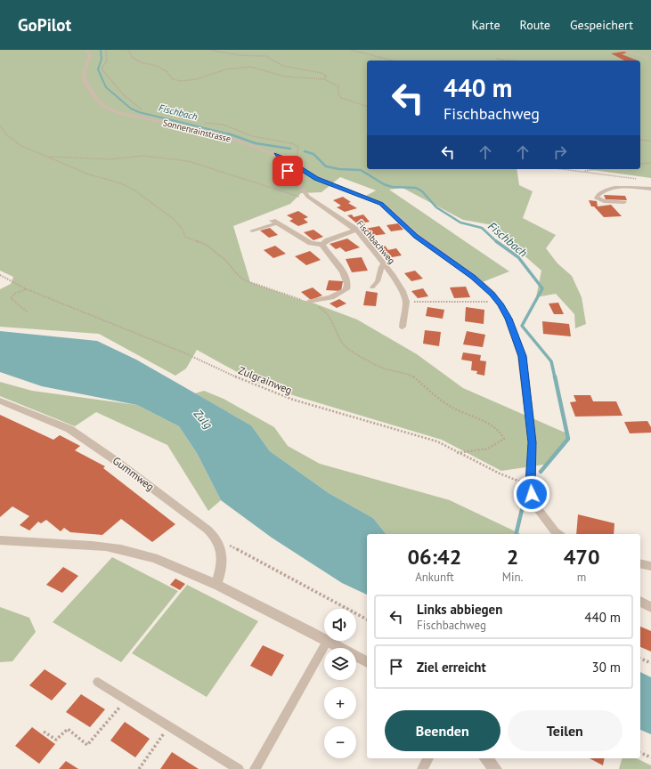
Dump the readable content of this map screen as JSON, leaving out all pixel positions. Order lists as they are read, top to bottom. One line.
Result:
{"streets":{"street":["Sonnenrainstrasse","Fischbachweg","Gummweg"],"path":["Zulgrainweg"]},"crossings":[["Sonnenrainstrasse","Fischbachweg"],["Sonnenrainstrasse","Zulgrainweg"]],"water":["Fischbach","Zulg"],"page":{"header":"GoPilot","nav":["Karte","Route","Gespeichert"],"turn":["440 m","Fischbachweg"],"eta":["06:42","Ankunft","2","Min.","470","m"],"list":[{"name":"Links abbiegen","note":"Fischbachweg","value":"440 m"},{"name":"Ziel erreicht","value":"30 m"}],"map_buttons":["+","−"],"buttons":["Beenden","Teilen"]}}
